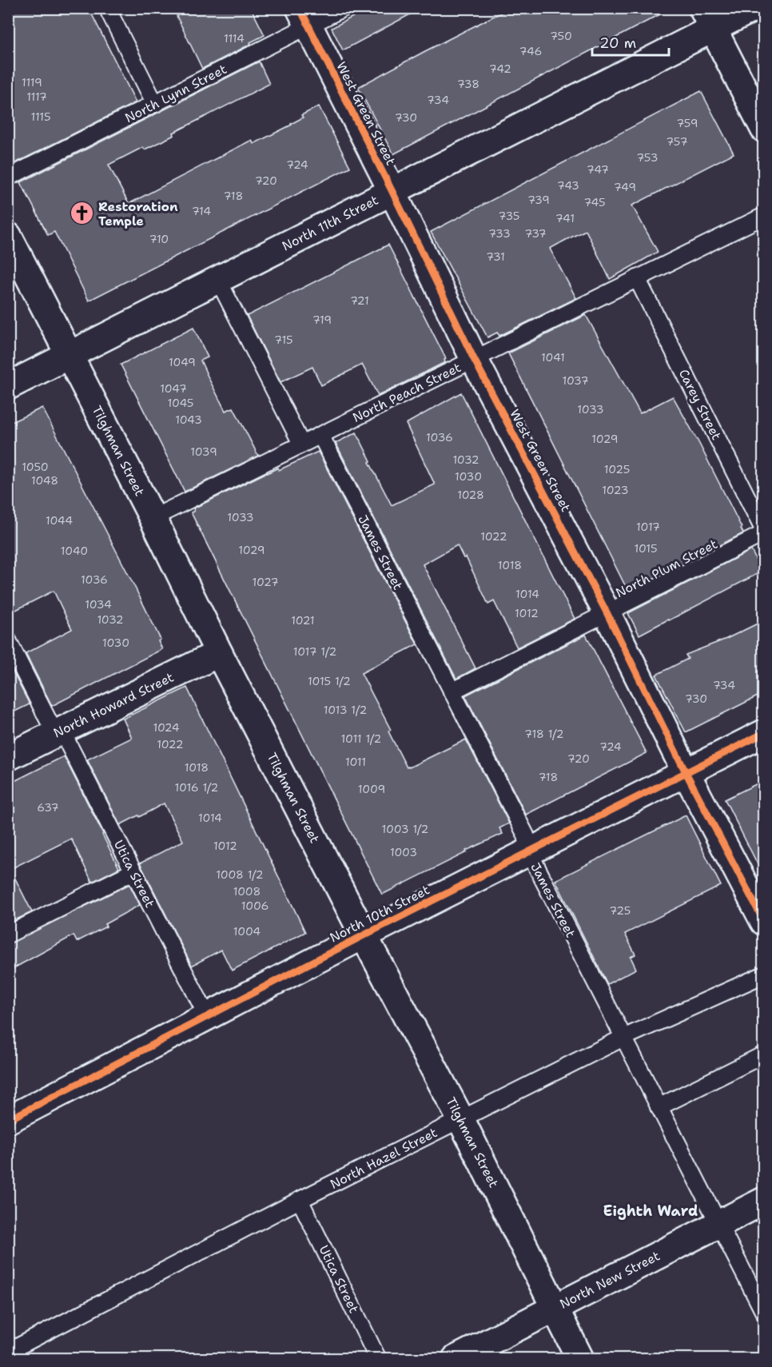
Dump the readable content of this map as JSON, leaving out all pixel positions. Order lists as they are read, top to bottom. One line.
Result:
{"streets":{"street":["West Green Street","North 11th Street","Tilghman Street","North Howard Street","North 10th Street","North New Street"],"lane":["North Lynn Street","North Peach Street","Carey Street","James Street","North Plum Street","Utica Street","North Hazel Street"]},"crossings":[["North Lynn Street","West Green Street"],["West Green Street","North 11th Street"],["West Green Street","North Peach Street"],["West Green Street","North Plum Street"],["West Green Street","North 10th Street"],["North 11th Street","Tilghman Street"],["North Peach Street","Carey Street"],["North Peach Street","Tilghman Street"],["North Peach Street","James Street"],["Carey Street","North Plum Street"],["Tilghman Street","North Howard Street"],["Tilghman Street","North 10th Street"],["Tilghman Street","North Hazel Street"],["Tilghman Street","North New Street"],["James Street","North Plum Street"],["James Street","North 10th Street"],["James Street","North Hazel Street"],["James Street","North New Street"],["North Howard Street","Utica Street"],["Utica Street","North 10th Street"],["Utica Street","North Hazel Street"]],"districts":["Eighth Ward"],"places":{"church":["Restoration Temple"]},"house_numbers":["750","1114","746","742","1119","738","1117","734","1115","730","759","757","753","724","747","720","743","749","718","739","745","714","735","741","733","737","710","731","721","719","715","1041","1049","1037","1047","1045","1033","1043","1036","1029","1039","1032","1050","1025","1030","1048","1023","1028","1033","1044","1017","1022","1015","1029","1040","1018","1036","1027","1014","1034","1012","1032","1021","1030","1017 1/2","1015 1/2","734","730","1013 1/2","1024","718 1/2","1011 1/2","1022","724","720","1011","1018","718","1016 1/2","1009","637","1014","1003 1/2","1012","1003","1008 1/2","1008","1006","725","1004"],"scale_bar":"20 m"}
